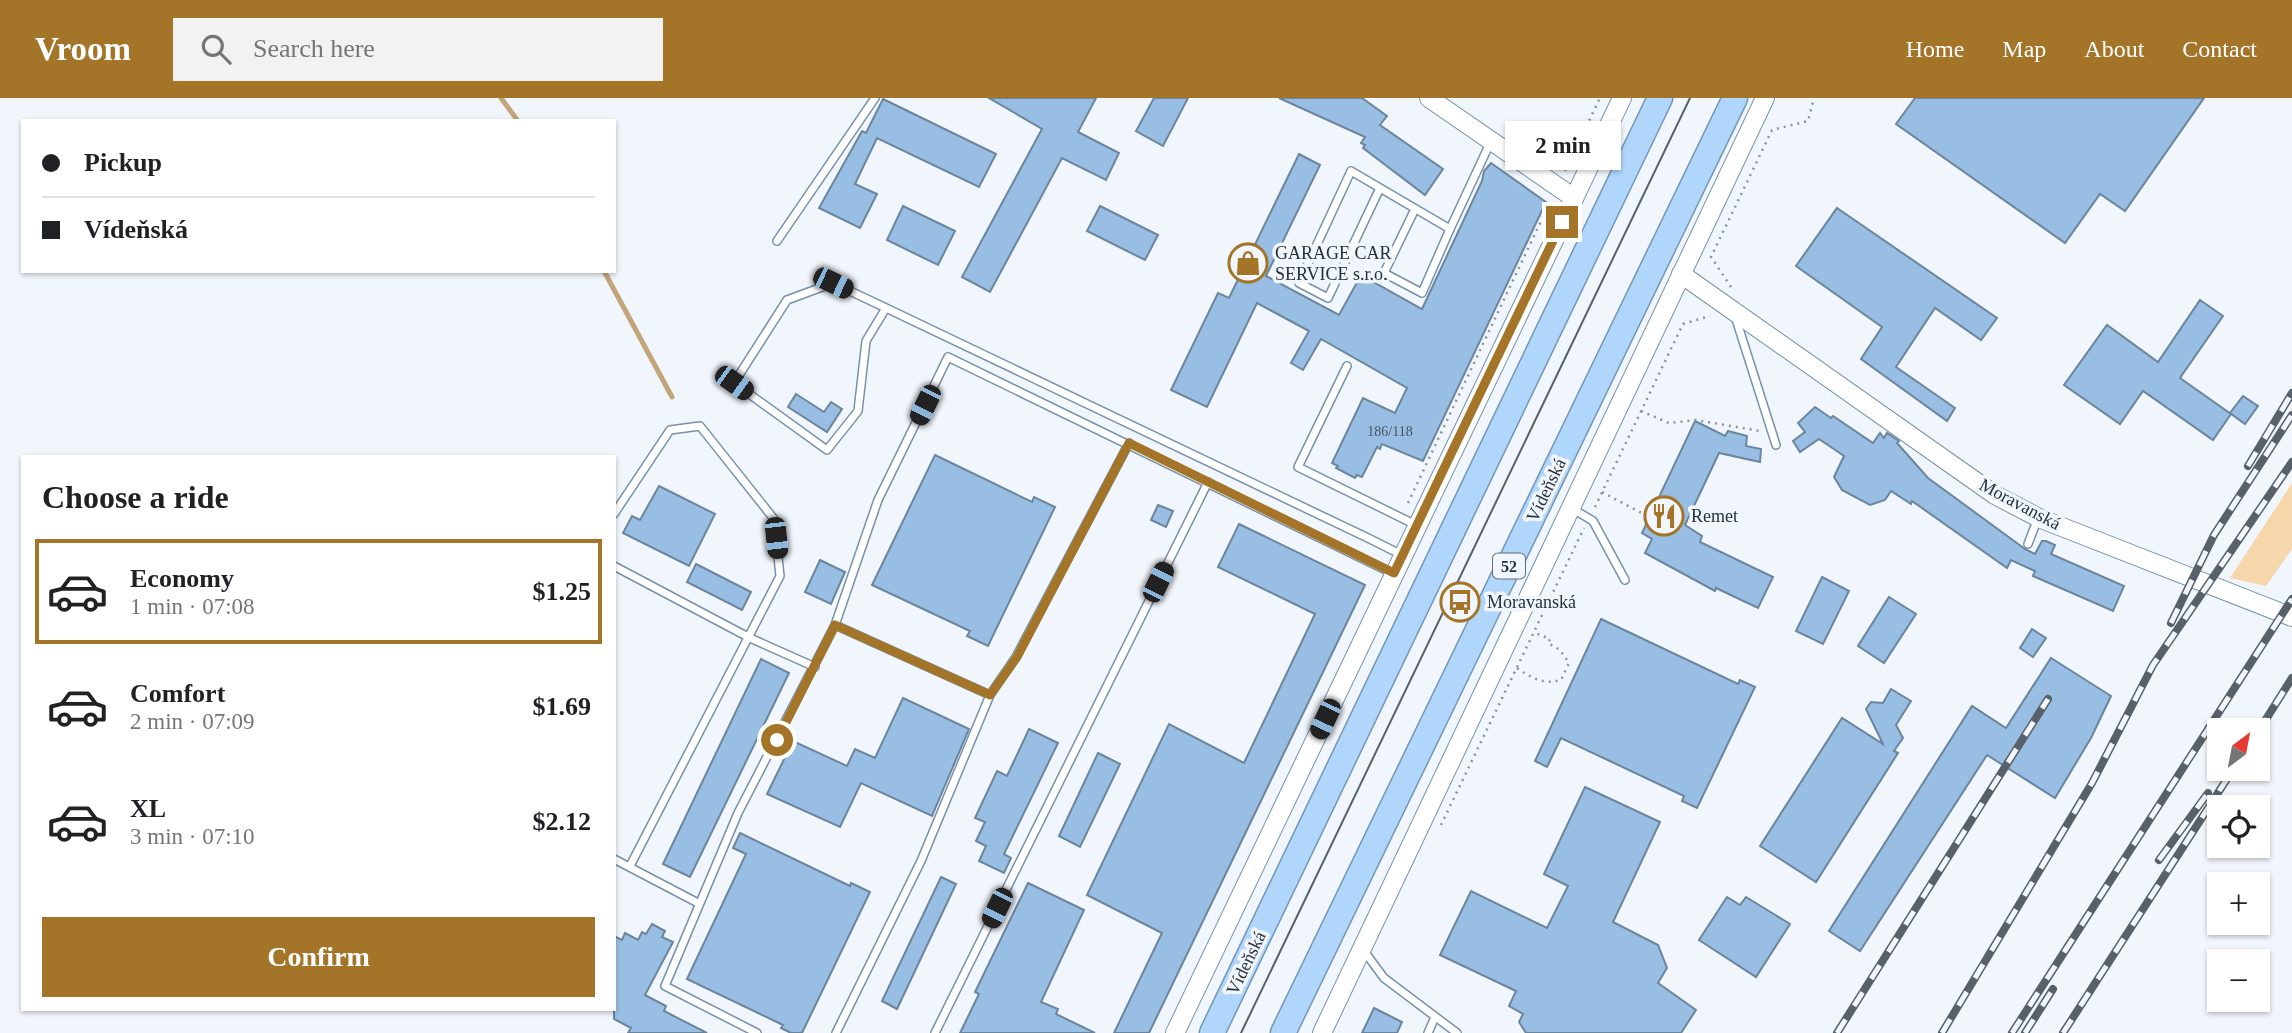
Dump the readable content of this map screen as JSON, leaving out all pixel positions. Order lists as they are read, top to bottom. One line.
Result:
{"streets":{"highway":["Vídeňská","52"],"street":["Moravanská"]},"crossings":[["Vídeňská","Moravanská"]],"places":{"shop":["GARAGE CAR SERVICE s.r.o."],"restaurant":["Remet"],"bus stop":["Moravanská"]},"house_numbers":["186/118"],"north":"top right","page":{"header":"Vroom","search":"Search here","nav":["Home","Map","About","Contact"],"banner":["Pickup","Vídeňská"],"bubble":"2 min","heading":"Choose a ride","list":[{"name":"Economy","note":"1 min · 07:08","value":"$1.25"},{"name":"Comfort","note":"2 min · 07:09","value":"$1.69"},{"name":"XL","note":"3 min · 07:10","value":"$2.12"}],"map_buttons":["+","−"],"buttons":"Confirm"}}
